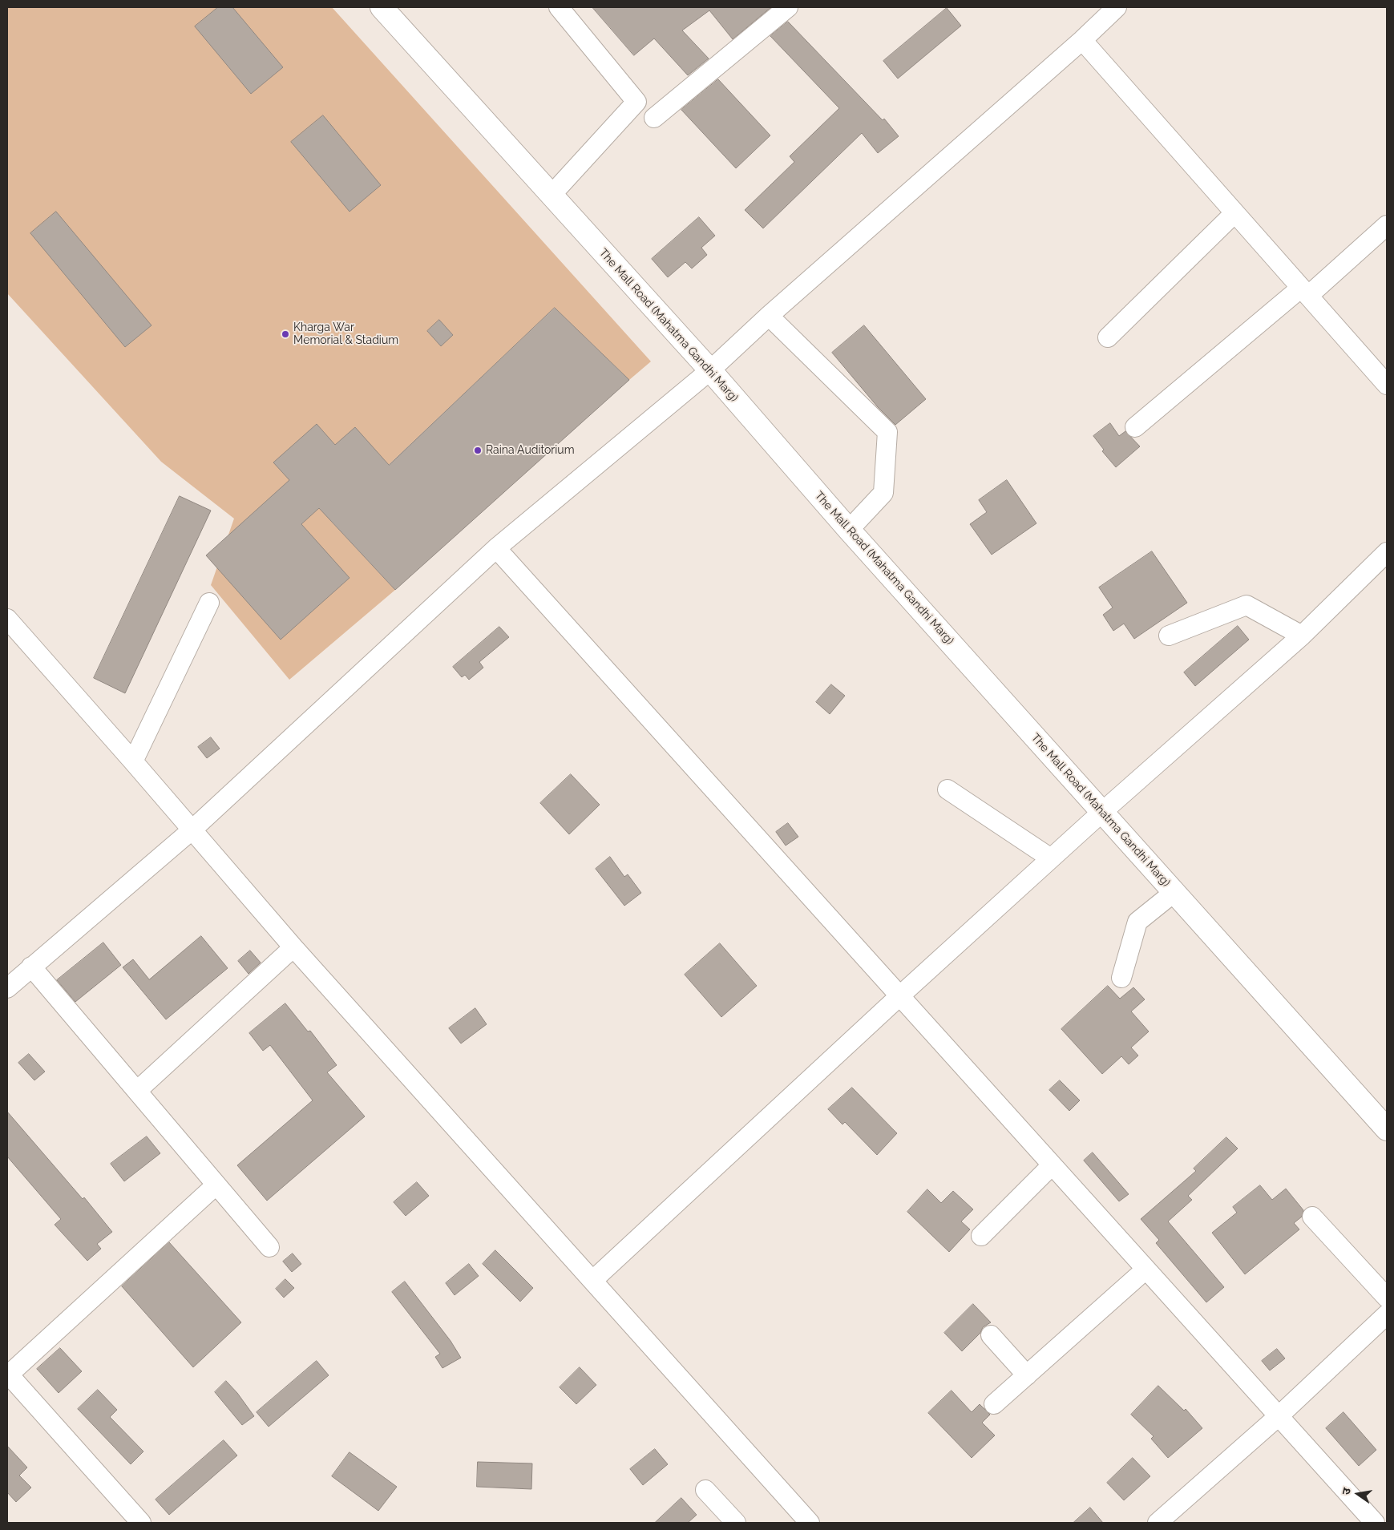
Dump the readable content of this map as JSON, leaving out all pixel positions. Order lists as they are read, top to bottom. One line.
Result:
{"streets":{"street":["The Mall Road (Mahatma Gandhi Marg)"]},"places":["Kharga War Memorial & Stadium","Raina Auditorium"],"north":"left"}
